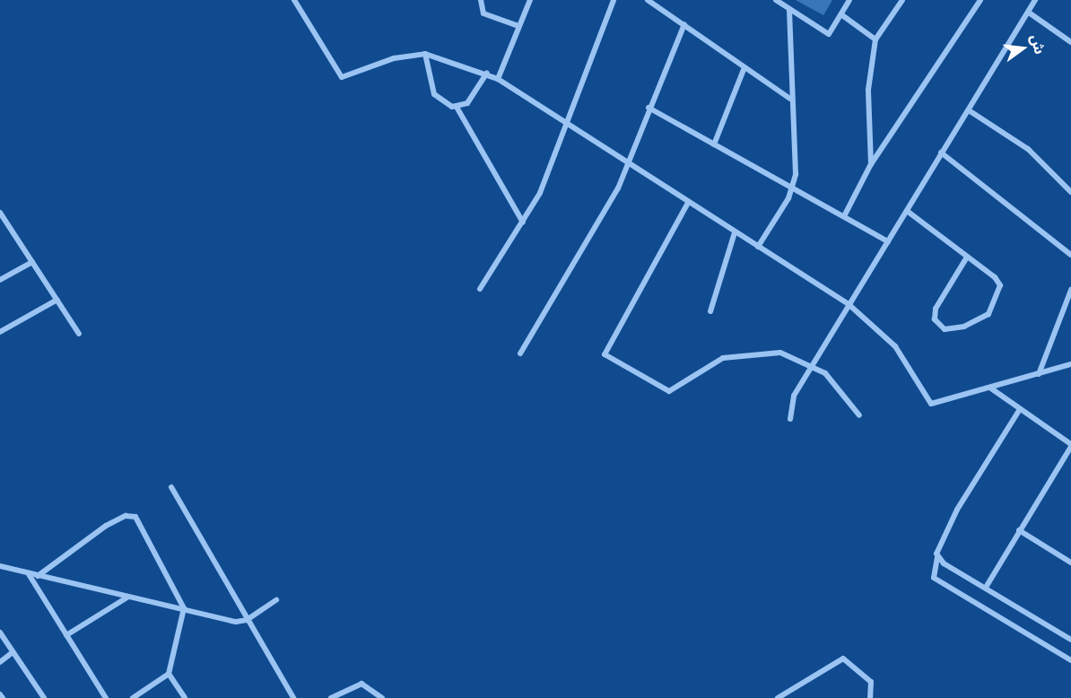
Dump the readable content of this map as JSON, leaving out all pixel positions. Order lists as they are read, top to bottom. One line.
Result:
{"north":"right"}
